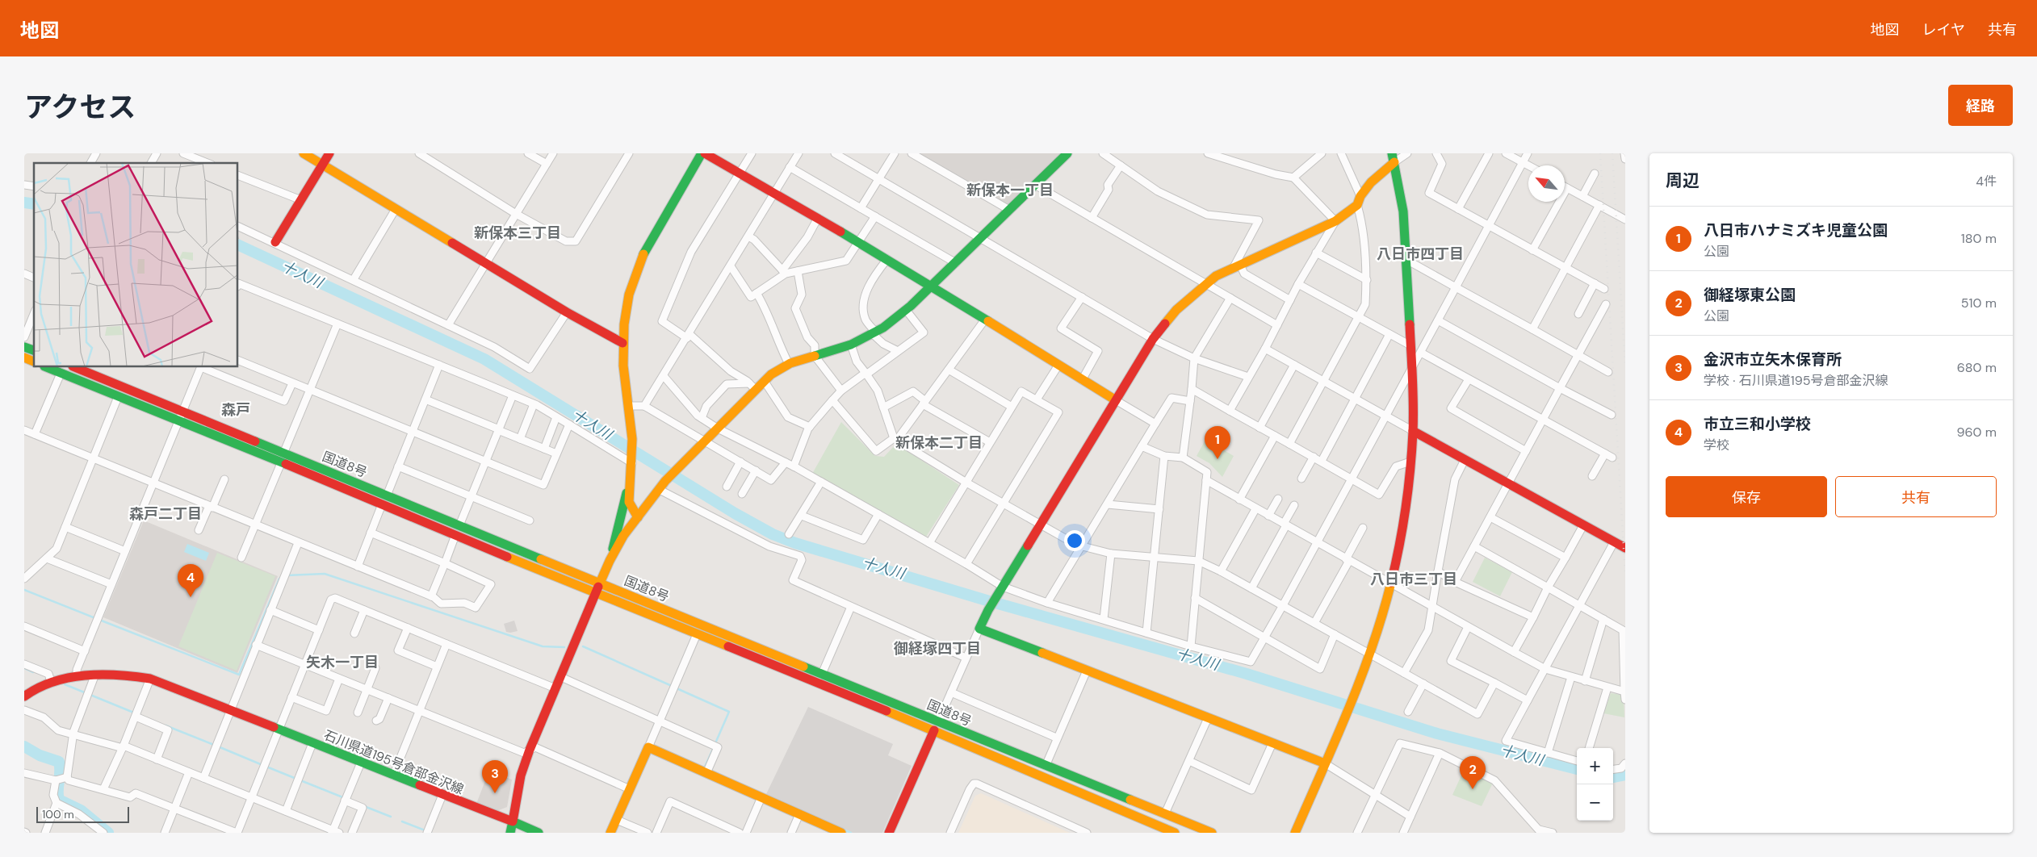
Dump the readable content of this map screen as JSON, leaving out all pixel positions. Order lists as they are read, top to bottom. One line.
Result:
{"streets":{"main road":["国道8号","石川県道195号倉部金沢線"]},"districts":["新保本一丁目","新保本三丁目","八日市四丁目","森戸","新保本二丁目","森戸二丁目","八日市三丁目","御経塚四丁目","矢木一丁目"],"water":["十人川"],"scale_bar":"100 m","north":"top left","page":{"header":"地図","nav":["地図","レイヤ","共有"],"title":"アクセス","buttons":["経路",["保存","共有"]],"heading":["周辺","4件"],"list":[{"mark":"1","name":"八日市ハナミズキ児童公園","note":"公園","value":"180 m"},{"mark":"2","name":"御経塚東公園","note":"公園","value":"510 m"},{"mark":"3","name":"金沢市立矢木保育所","note":"学校 · 石川県道195号倉部金沢線","value":"680 m"},{"mark":"4","name":"市立三和小学校","note":"学校","value":"960 m"}],"pins":["1","4","2","3"],"map_buttons":["+","−"],"scale":"100 m"}}
